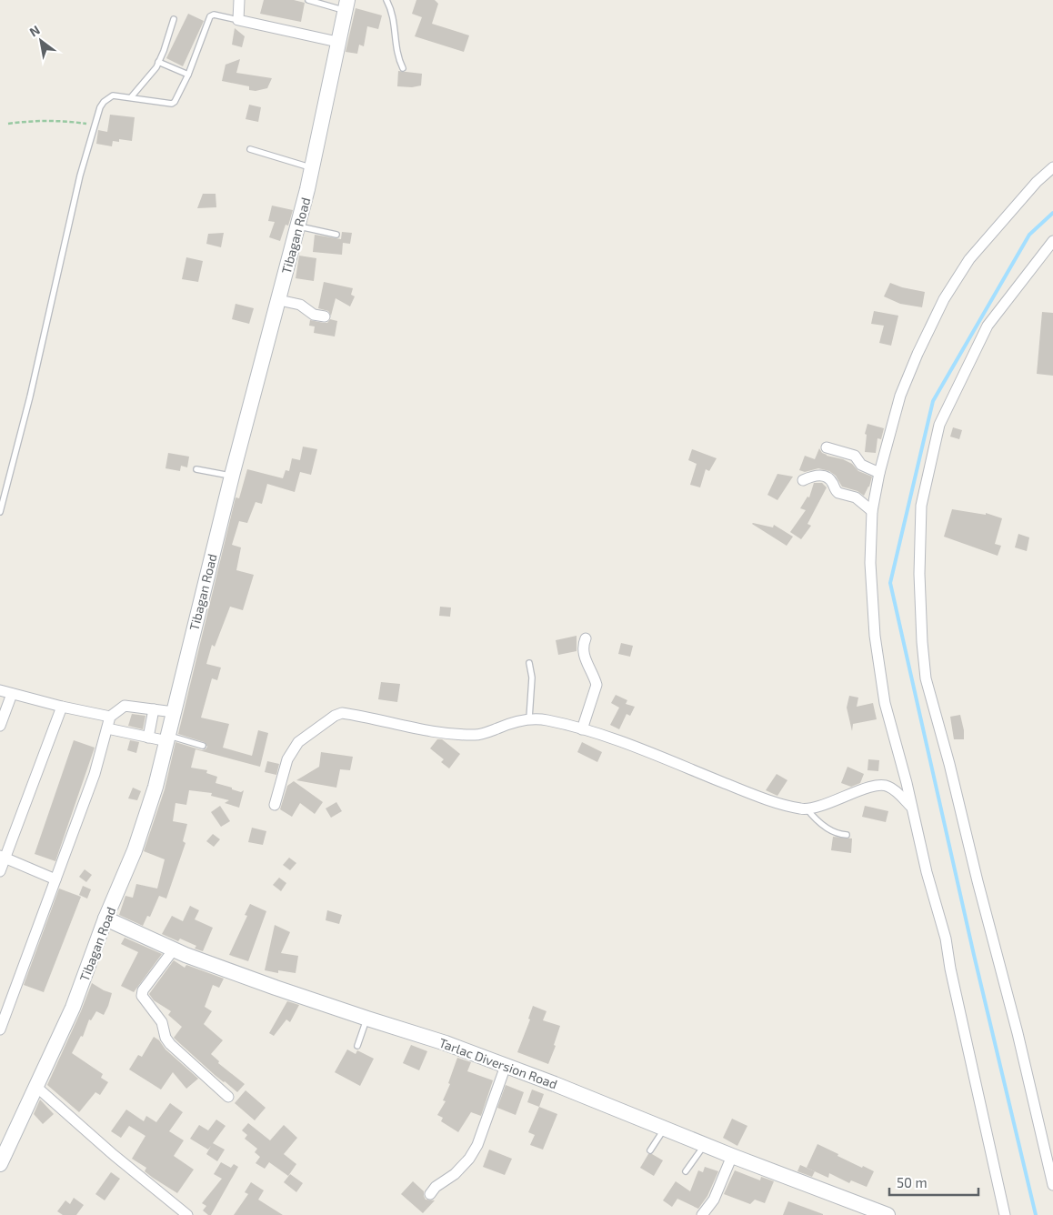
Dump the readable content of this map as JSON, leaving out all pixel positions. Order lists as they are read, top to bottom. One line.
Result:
{"streets":{"main road":["Tibagan Road","Tarlac Diversion Road"]},"crossings":[["Tibagan Road","Tarlac Diversion Road"]],"scale_bar":"50 m","north":"top left"}
